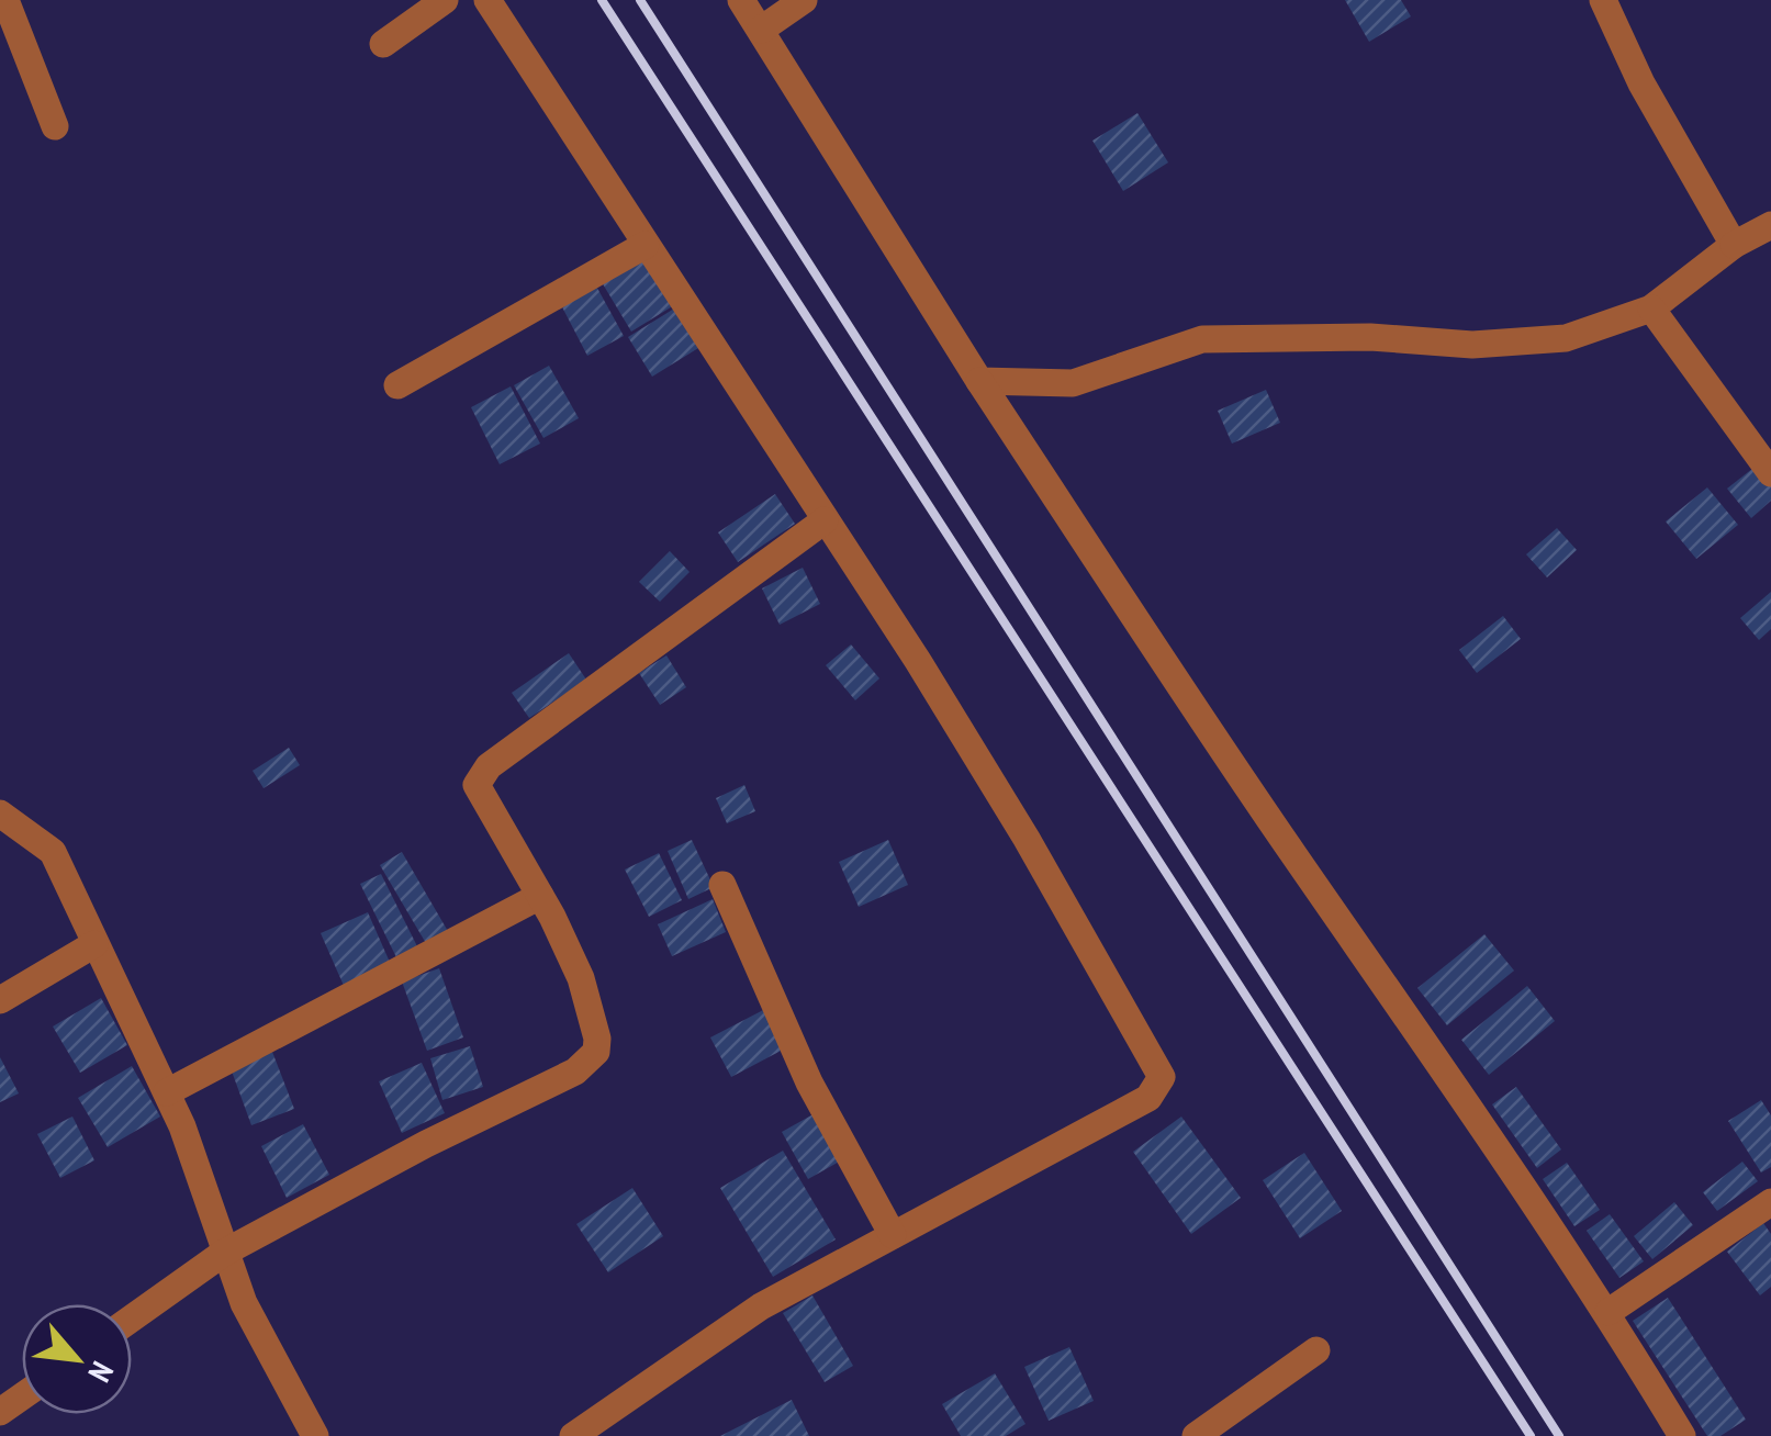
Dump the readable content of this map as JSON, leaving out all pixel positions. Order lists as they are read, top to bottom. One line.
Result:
{"north":"bottom right"}
